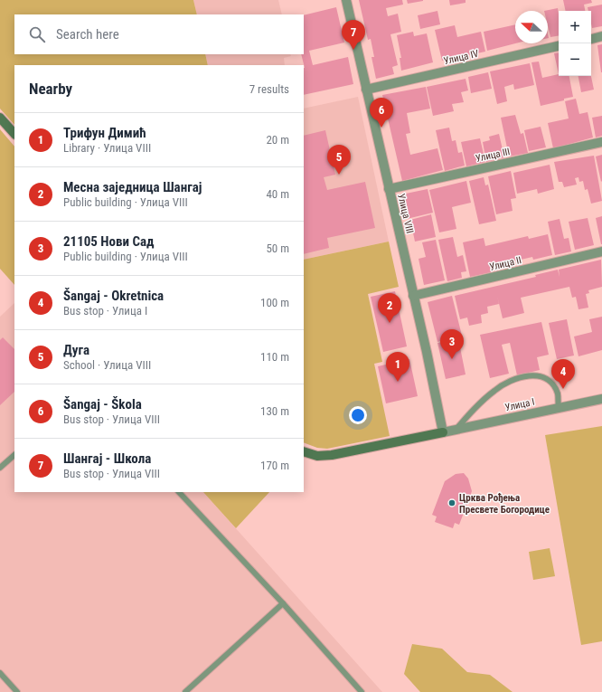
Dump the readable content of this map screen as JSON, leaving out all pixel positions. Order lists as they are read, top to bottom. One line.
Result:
{"streets":{"street":["Улица IV","Улица III","Улица VIII","Улица II","Улица I"]},"crossings":[["Улица IV","Улица VIII"],["Улица III","Улица VIII"],["Улица VIII","Улица II"],["Улица VIII","Улица I"]],"places":["Црква Рођења Пресвете Богородице"],"north":"left","page":{"map_buttons":["+","−"],"search":"Search here","pins":["7","6","5","2","3","1","4"],"heading":["Nearby","7 results"],"list":[{"mark":"1","name":"Трифун Димић","note":"Library · Улица VIII","value":"20 m"},{"mark":"2","name":"Месна заједница Шангај","note":"Public building · Улица VIII","value":"40 m"},{"mark":"3","name":"21105 Нови Сад","note":"Public building · Улица VIII","value":"50 m"},{"mark":"4","name":"Šangaj - Okretnica","note":"Bus stop · Улица I","value":"100 m"},{"mark":"5","name":"Дуга","note":"School · Улица VIII","value":"110 m"},{"mark":"6","name":"Šangaj - Škola","note":"Bus stop · Улица VIII","value":"130 m"},{"mark":"7","name":"Шангај - Школа","note":"Bus stop · Улица VIII","value":"170 m"}]}}
